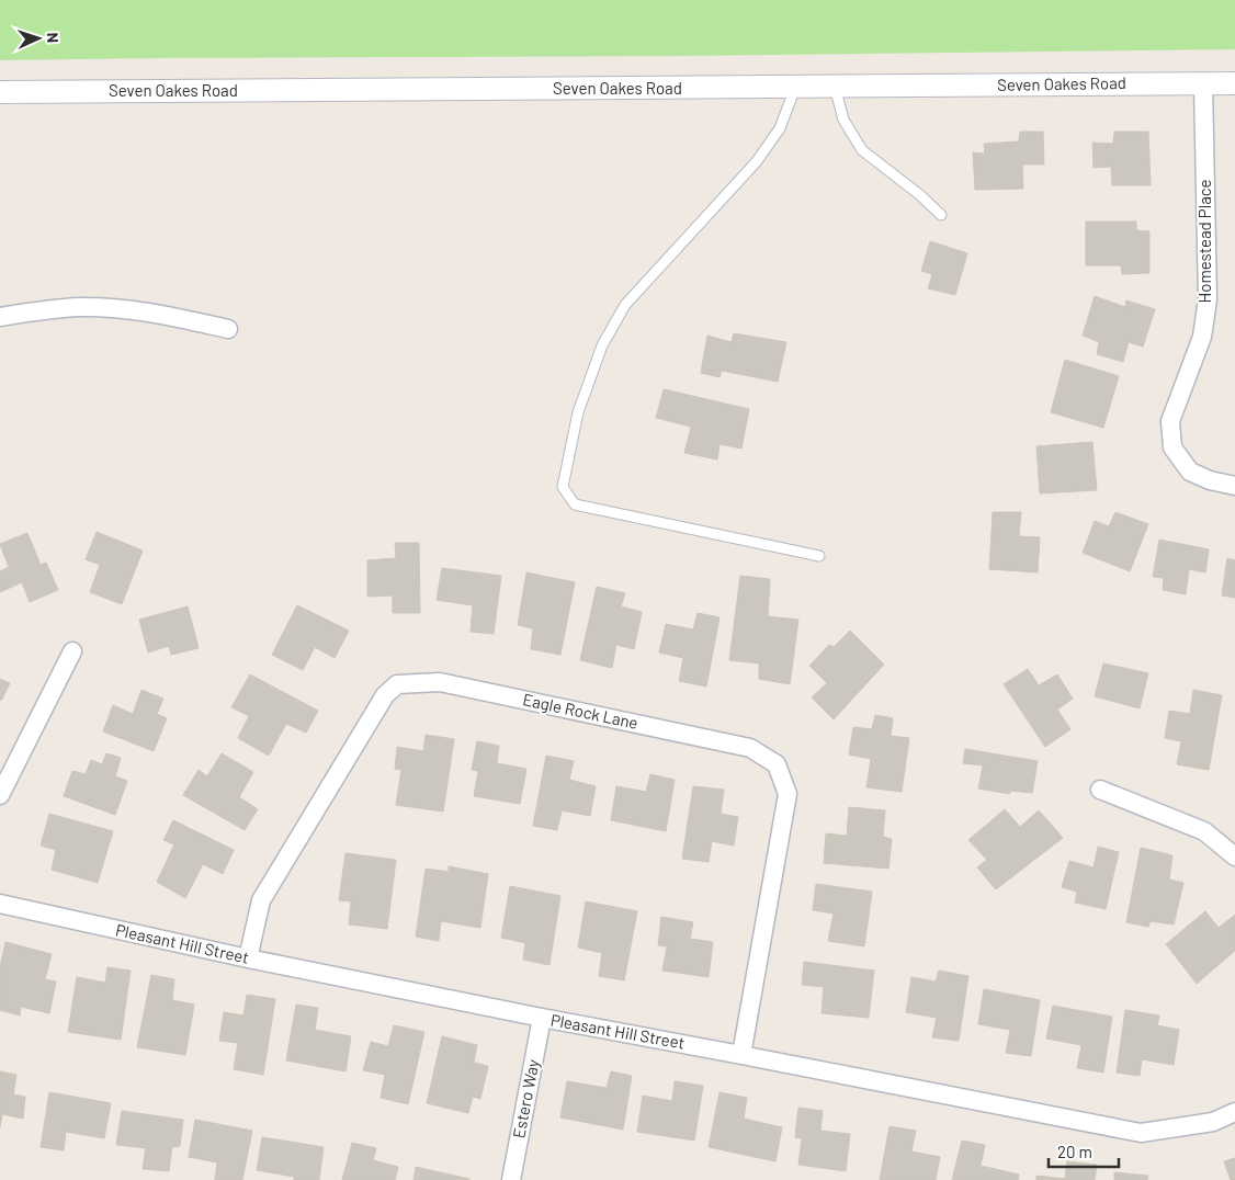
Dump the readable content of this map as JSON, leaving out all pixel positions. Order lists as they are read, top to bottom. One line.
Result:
{"streets":{"street":["Seven Oakes Road","Homestead Place","Eagle Rock Lane","Pleasant Hill Street","Estero Way"]},"crossings":[["Seven Oakes Road","Homestead Place"],["Eagle Rock Lane","Pleasant Hill Street"],["Pleasant Hill Street","Estero Way"]],"scale_bar":"20 m","north":"right"}
